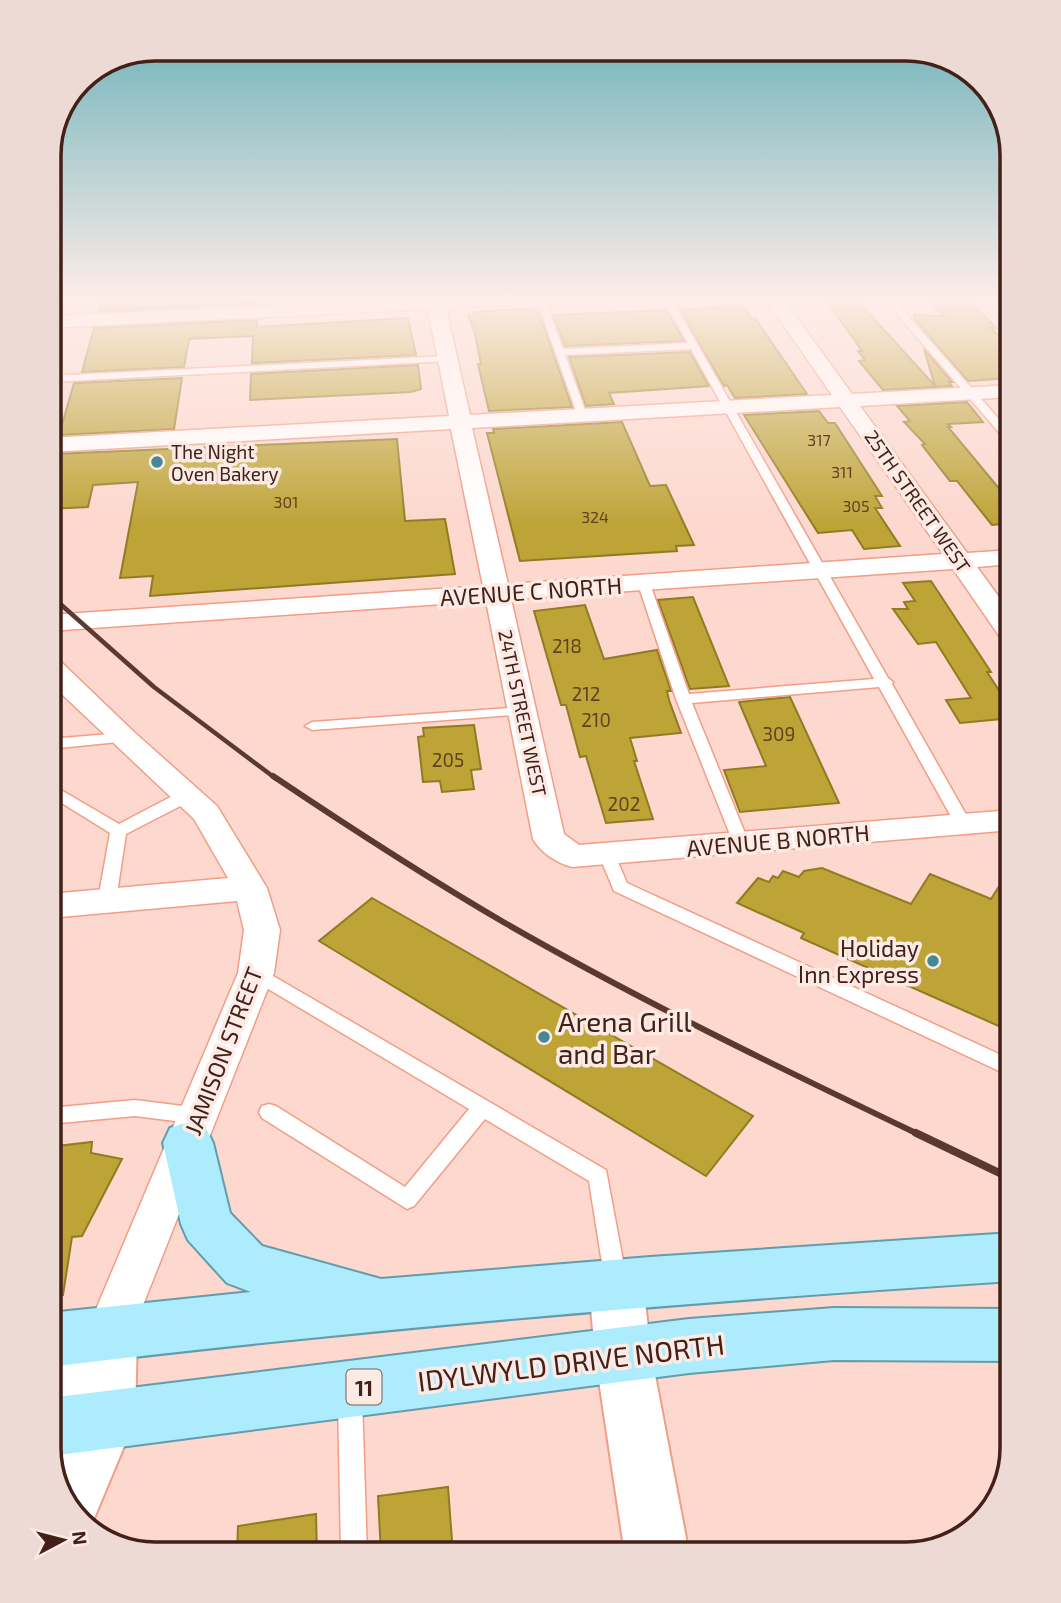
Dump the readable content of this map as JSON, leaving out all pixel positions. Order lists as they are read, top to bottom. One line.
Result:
{"streets":{"main road":["IDYLWYLD DRIVE NORTH","11"],"street":["25TH STREET WEST","AVENUE C NORTH","24TH STREET WEST","AVENUE B NORTH","JAMISON STREET"]},"crossings":[["25TH STREET WEST","AVENUE C NORTH"],["AVENUE C NORTH","24TH STREET WEST"],["24TH STREET WEST","AVENUE B NORTH"]],"places":["The Night Oven Bakery","Holiday Inn Express","Arena Grill and Bar"],"house_numbers":["317","311","301","305","324","218","212","210","309","205","202"],"north":"right"}
